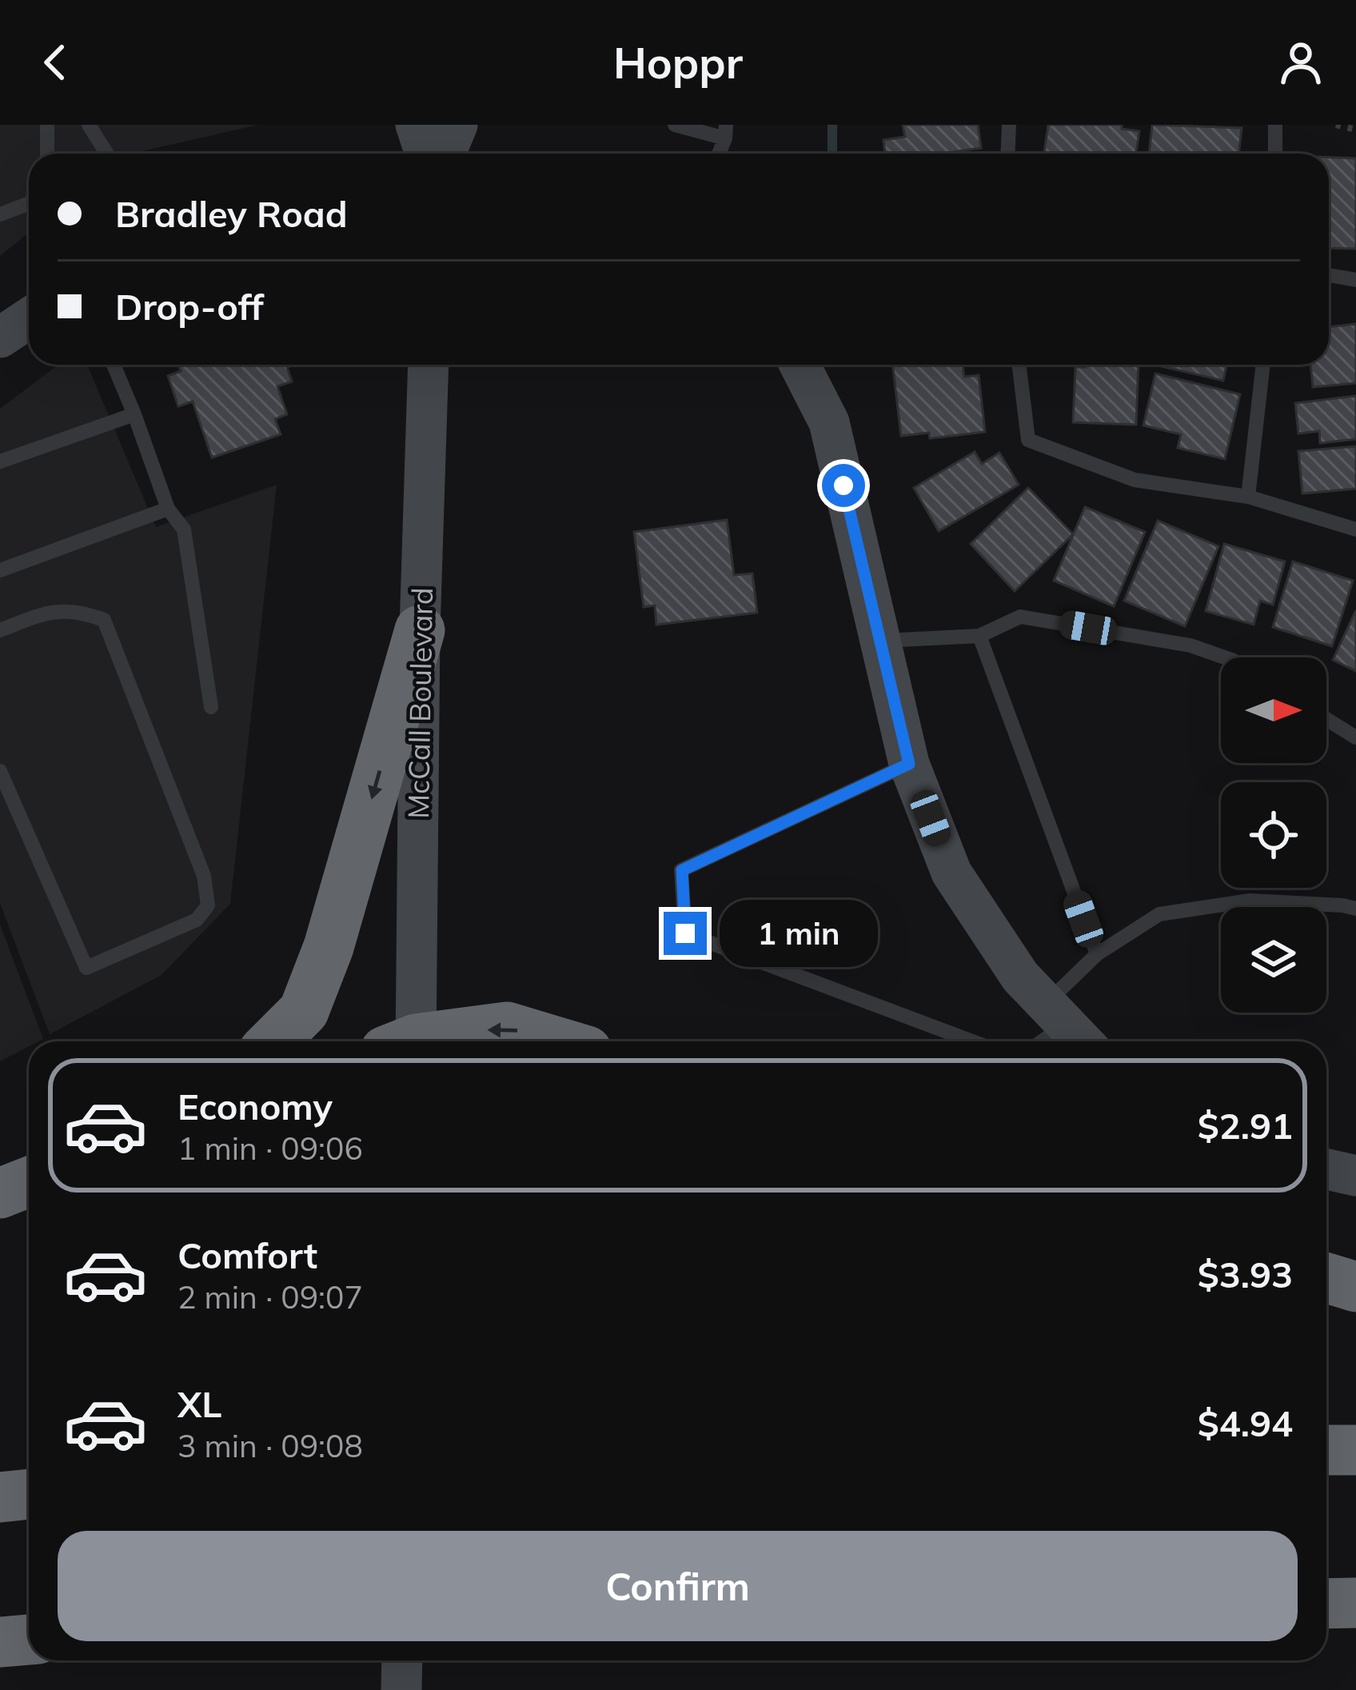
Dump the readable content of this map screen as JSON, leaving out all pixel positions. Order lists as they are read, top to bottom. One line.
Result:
{"streets":{"main road":["McCall Boulevard"]},"north":"right","page":{"header":"Hoppr","banner":["Bradley Road","Drop-off"],"bubble":"1 min","list":[{"name":"Economy","note":"1 min · 09:06","value":"$2.91"},{"name":"Comfort","note":"2 min · 09:07","value":"$3.93"},{"name":"XL","note":"3 min · 09:08","value":"$4.94"}],"buttons":"Confirm"}}
